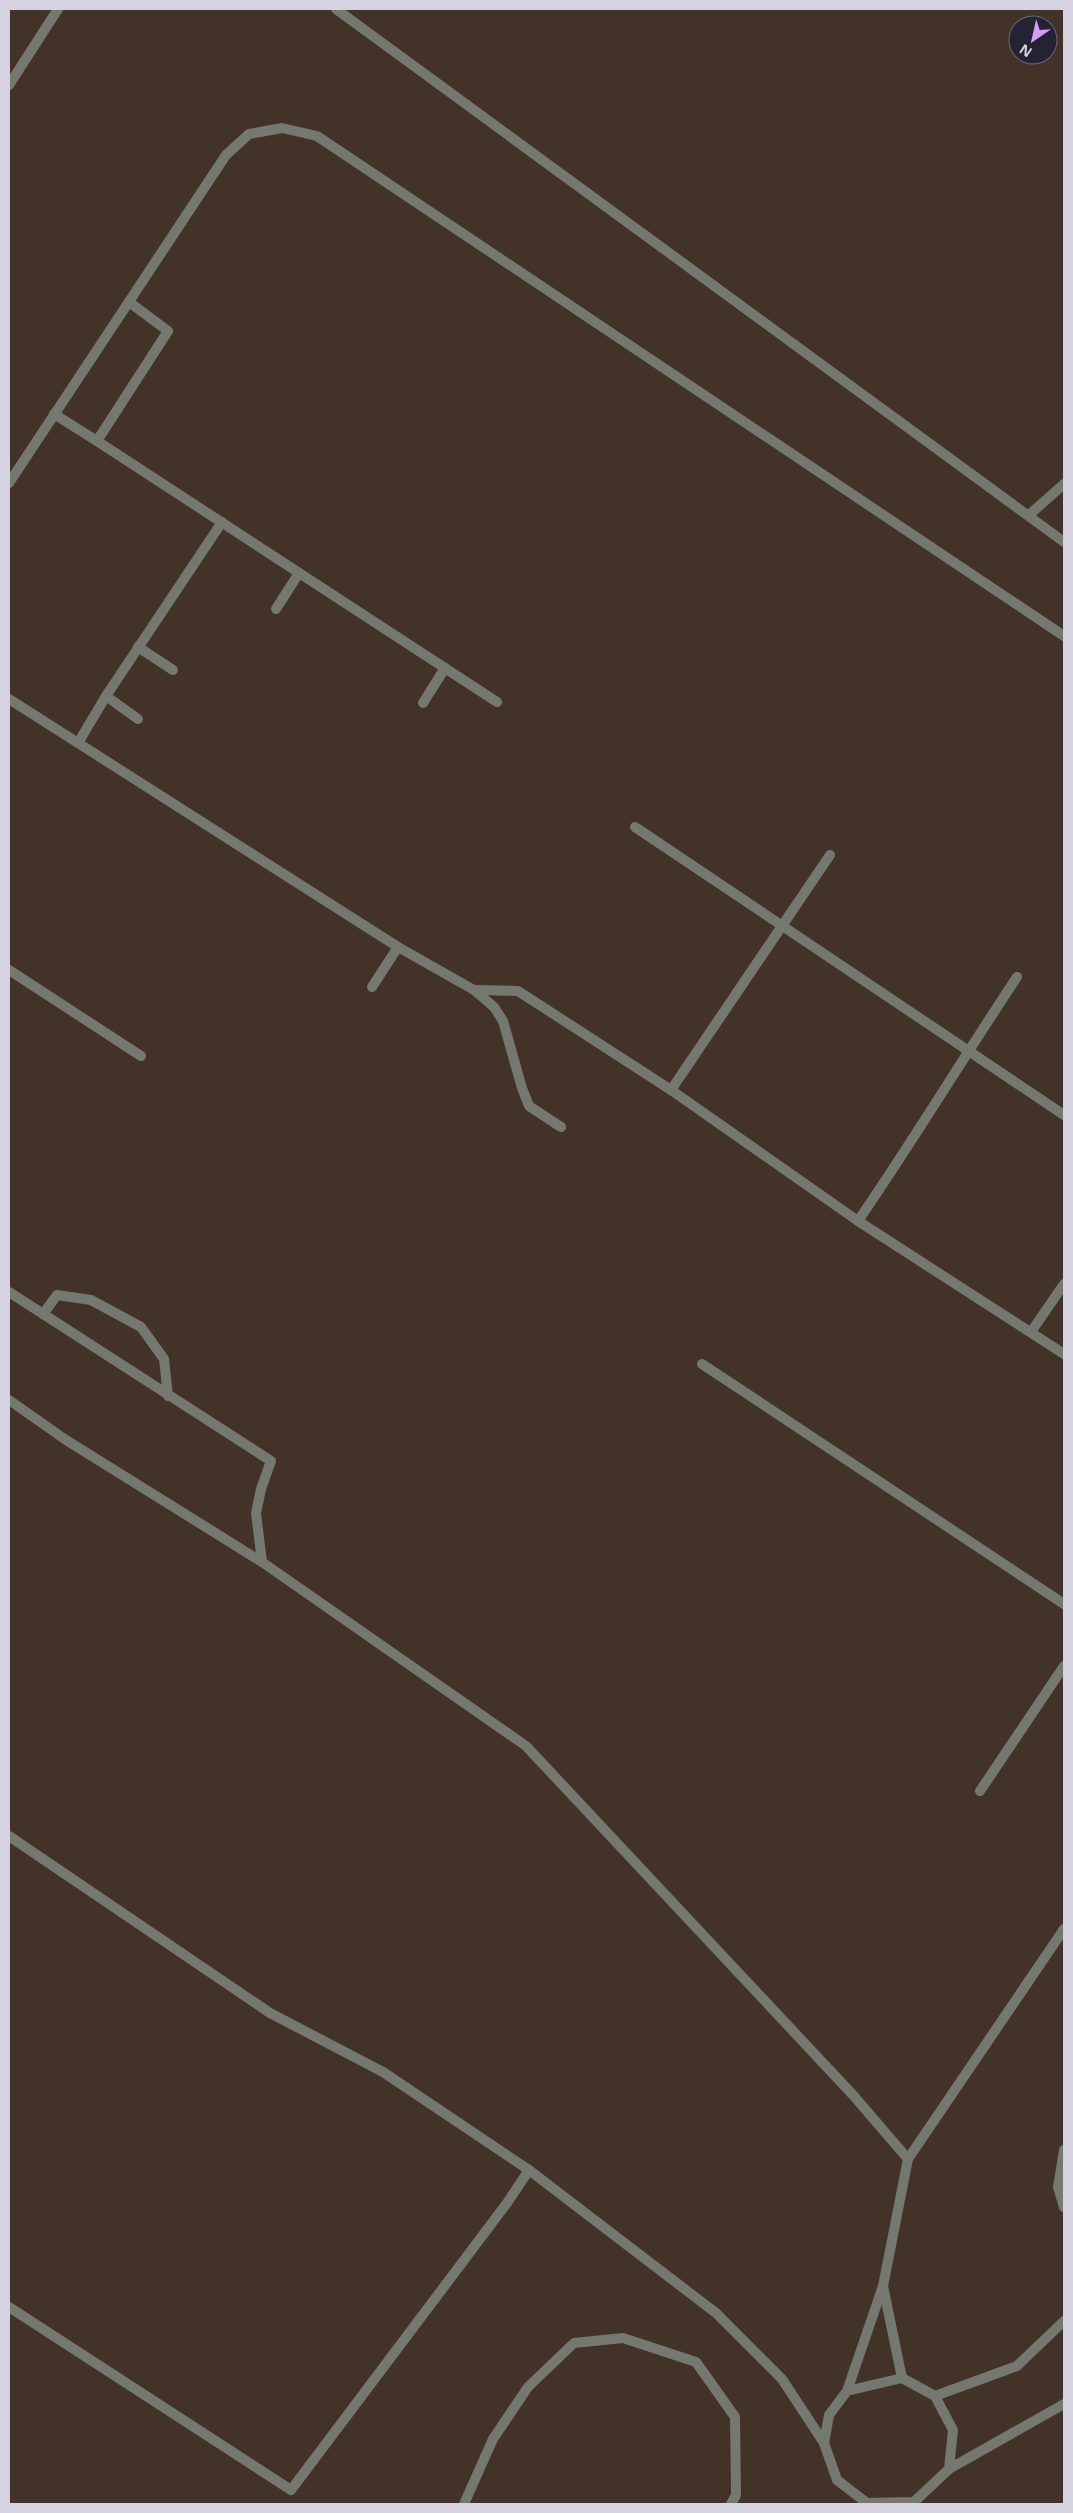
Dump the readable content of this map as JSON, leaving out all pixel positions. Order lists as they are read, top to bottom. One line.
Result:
{"north":"bottom left"}
